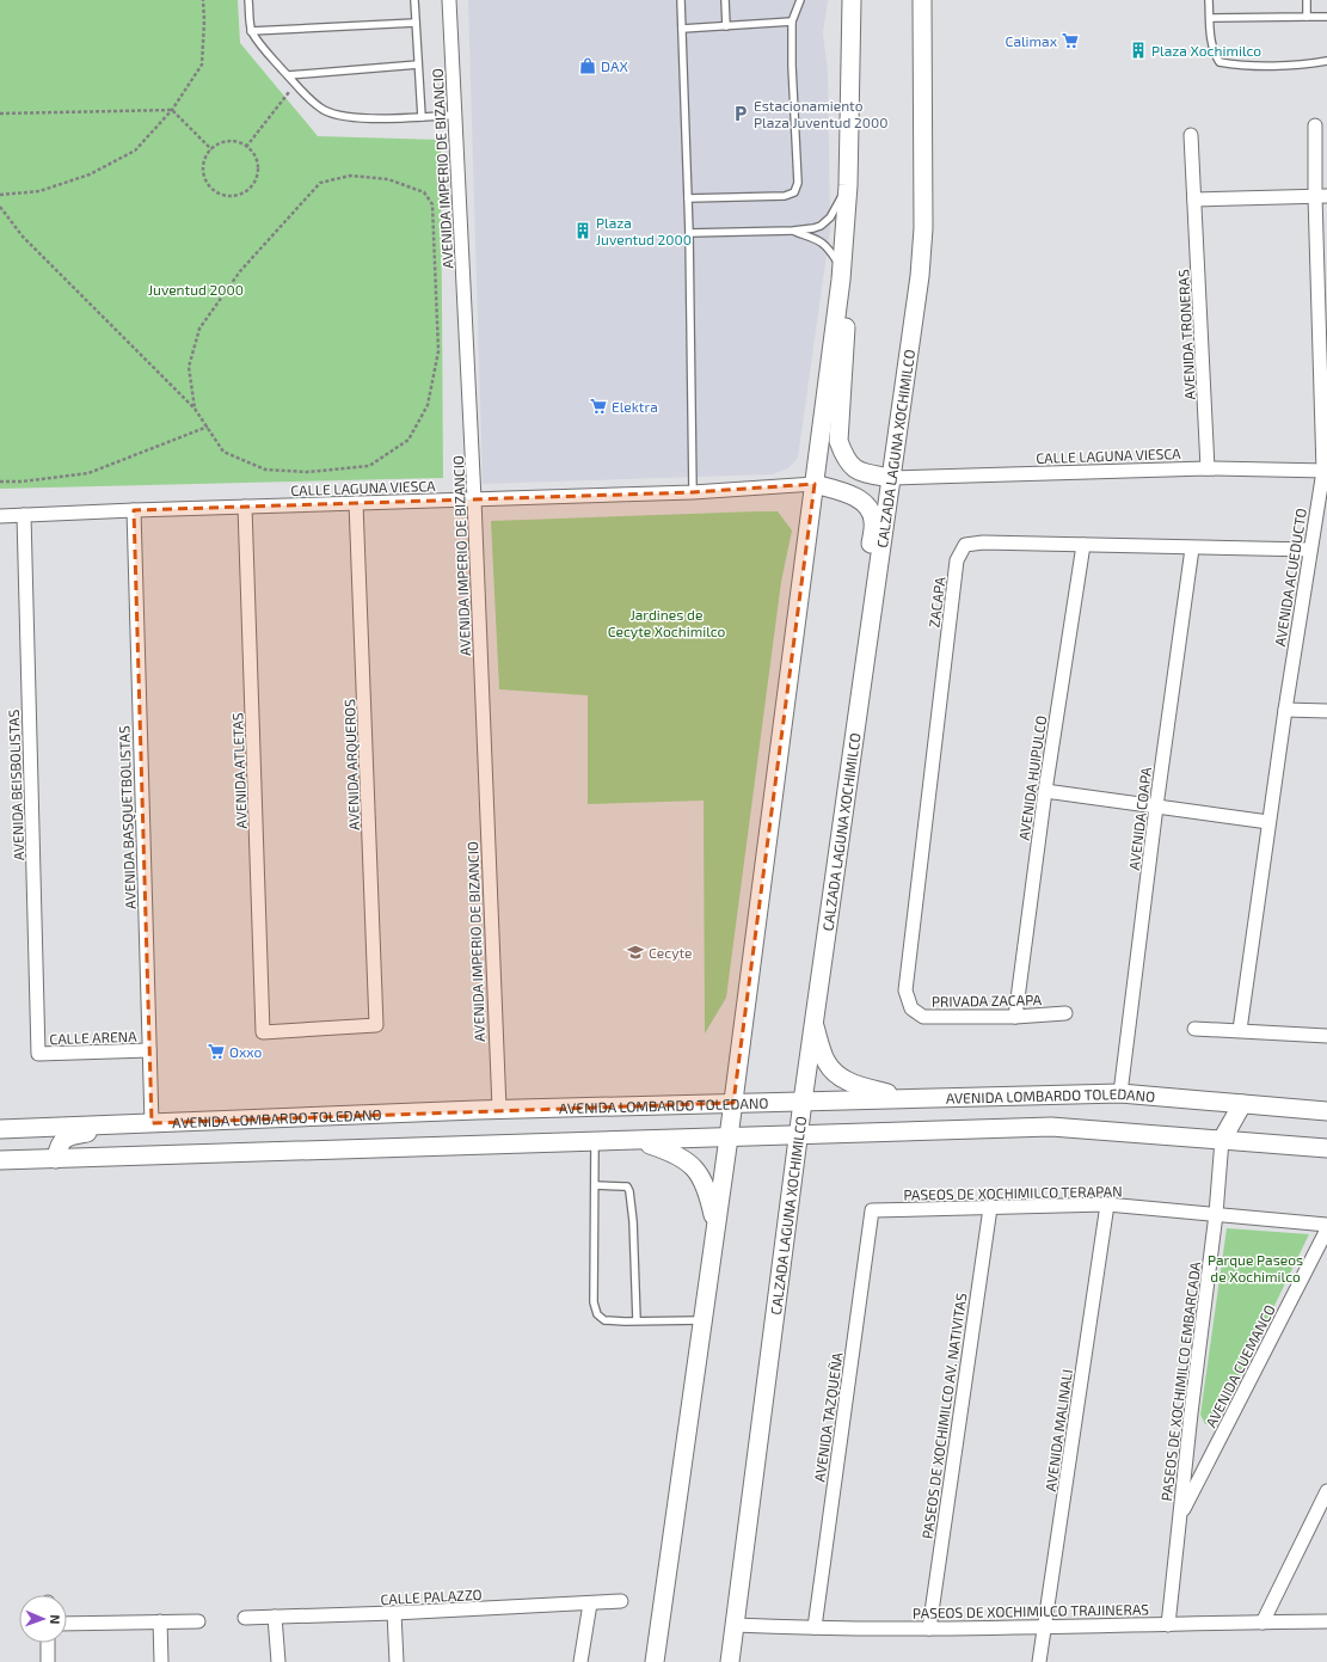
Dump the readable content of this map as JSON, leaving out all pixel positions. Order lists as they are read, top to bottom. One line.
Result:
{"streets":{"main road":["CALZADA LAGUNA XOCHIMILCO","AVENIDA LOMBARDO TOLEDANO"],"street":["AVENIDA IMPERIO DE BIZANCIO","AVENIDA TRONERAS","CALLE LAGUNA VIESCA","AVENIDA ACUEDUCTO","ZACAPA","AVENIDA ARQUEROS","AVENIDA ATLETAS","AVENIDA HUIPULCO","AVENIDA BEISBOLISTAS","AVENIDA BASQUETBOLISTAS","AVENIDA COAPA","PRIVADA ZACAPA","CALLE ARENA","PASEOS DE XOCHIMILCO TERAPAN","AVENIDA CUEMANCO","PASEOS DE XOCHIMILCO EMBARCADA","PASEOS DE XOCHIMILCO AV. NATIVITAS","AVENIDA TAZQUEÑA","AVENIDA MALINALI","CALLE PALAZZO","PASEOS DE XOCHIMILCO TRAJINERAS"]},"crossings":[["AVENIDA IMPERIO DE BIZANCIO","CALLE LAGUNA VIESCA"],["AVENIDA IMPERIO DE BIZANCIO","AVENIDA LOMBARDO TOLEDANO"],["AVENIDA TRONERAS","CALLE LAGUNA VIESCA"],["CALZADA LAGUNA XOCHIMILCO","CALLE LAGUNA VIESCA"],["CALZADA LAGUNA XOCHIMILCO","AVENIDA LOMBARDO TOLEDANO"],["CALZADA LAGUNA XOCHIMILCO","PASEOS DE XOCHIMILCO TRAJINERAS"],["CALLE LAGUNA VIESCA","AVENIDA ACUEDUCTO"],["CALLE LAGUNA VIESCA","AVENIDA ARQUEROS"],["CALLE LAGUNA VIESCA","AVENIDA ATLETAS"],["CALLE LAGUNA VIESCA","AVENIDA BEISBOLISTAS"],["CALLE LAGUNA VIESCA","AVENIDA BASQUETBOLISTAS"],["AVENIDA ACUEDUCTO","ZACAPA"],["ZACAPA","AVENIDA HUIPULCO"],["ZACAPA","AVENIDA COAPA"],["ZACAPA","PRIVADA ZACAPA"],["AVENIDA ARQUEROS","AVENIDA ATLETAS"],["AVENIDA HUIPULCO","PRIVADA ZACAPA"],["AVENIDA BEISBOLISTAS","CALLE ARENA"],["AVENIDA BASQUETBOLISTAS","CALLE ARENA"],["AVENIDA BASQUETBOLISTAS","AVENIDA LOMBARDO TOLEDANO"],["AVENIDA COAPA","AVENIDA LOMBARDO TOLEDANO"],["AVENIDA LOMBARDO TOLEDANO","PASEOS DE XOCHIMILCO EMBARCADA"],["PASEOS DE XOCHIMILCO TERAPAN","PASEOS DE XOCHIMILCO EMBARCADA"],["PASEOS DE XOCHIMILCO TERAPAN","PASEOS DE XOCHIMILCO AV. NATIVITAS"],["PASEOS DE XOCHIMILCO TERAPAN","AVENIDA TAZQUEÑA"],["PASEOS DE XOCHIMILCO TERAPAN","AVENIDA MALINALI"],["AVENIDA CUEMANCO","PASEOS DE XOCHIMILCO EMBARCADA"],["PASEOS DE XOCHIMILCO EMBARCADA","PASEOS DE XOCHIMILCO TRAJINERAS"],["PASEOS DE XOCHIMILCO AV. NATIVITAS","PASEOS DE XOCHIMILCO TRAJINERAS"],["AVENIDA TAZQUEÑA","PASEOS DE XOCHIMILCO TRAJINERAS"],["AVENIDA MALINALI","PASEOS DE XOCHIMILCO TRAJINERAS"]],"parks":["Juventud 2000","Jardines de Cecyte Xochimilco","Parque Paseos de Xochimilco"],"places":{"supermarket":["Calimax","Elektra","Oxxo"],"building":["Plaza Xochimilco","Plaza Juventud 2000"],"shop":["DAX"],"parking":["Estacionamiento Plaza Juventud 2000"],"school or university":["Cecyte"]},"north":"right"}
